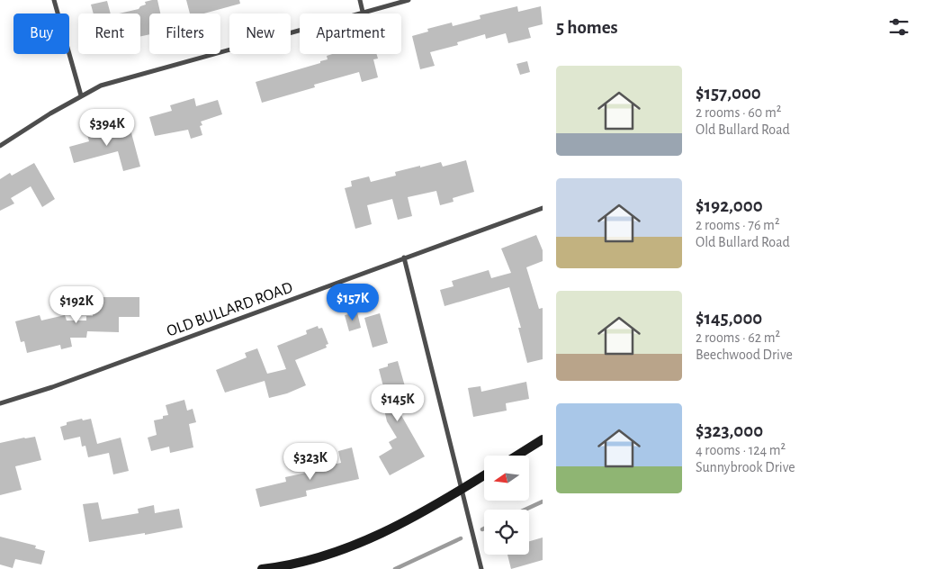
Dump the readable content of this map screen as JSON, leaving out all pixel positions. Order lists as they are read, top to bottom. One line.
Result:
{"streets":{"street":["OLD BULLARD ROAD"]},"north":"left","page":{"heading":"5 homes","chip":["Buy","Rent","Filters","New","Apartment"],"list":[{"name":"$157,000","note":"2 rooms · 60 m² · Old Bullard Road"},{"name":"$192,000","note":"2 rooms · 76 m² · Old Bullard Road"},{"name":"$145,000","note":"2 rooms · 62 m² · Beechwood Drive"},{"name":"$323,000","note":"4 rooms · 124 m² · Sunnybrook Drive"}],"price":["$394K","$157K","$192K","$145K","$323K"]}}
